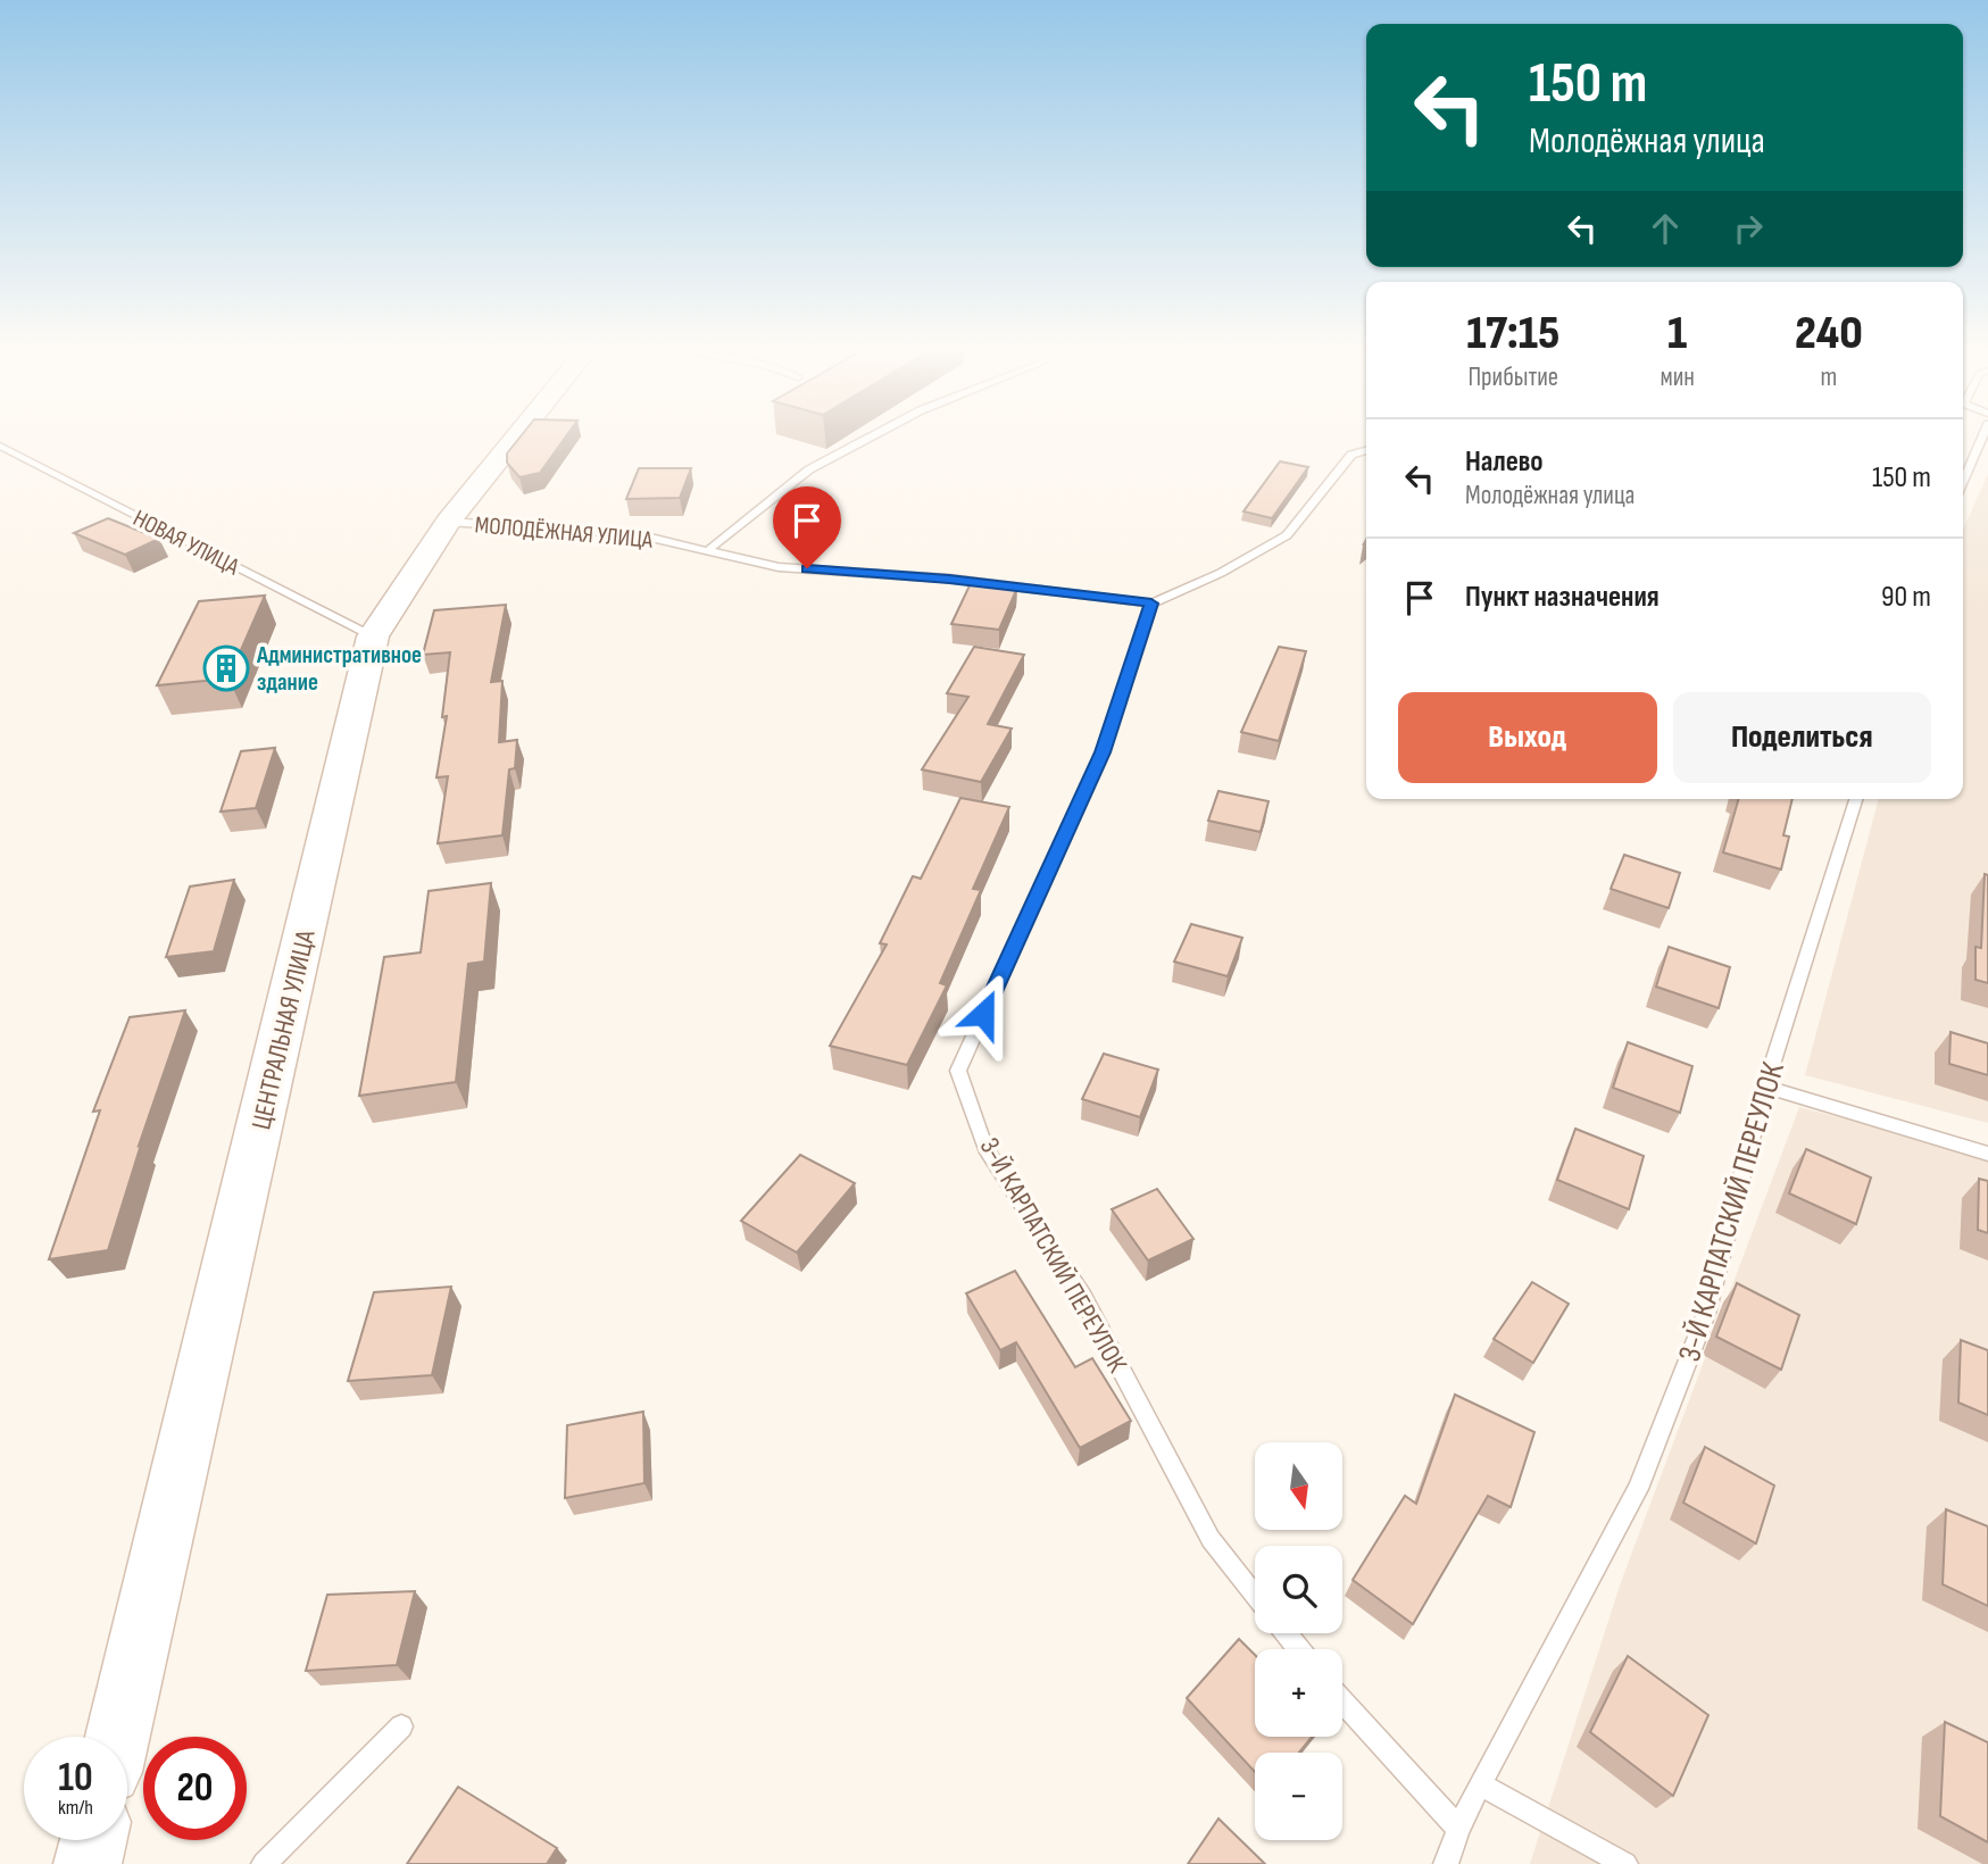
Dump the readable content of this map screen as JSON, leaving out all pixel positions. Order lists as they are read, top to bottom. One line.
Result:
{"streets":{"street":["ЦЕНТРАЛЬНАЯ УЛИЦА"],"lane":["МОЛОДЁЖНАЯ УЛИЦА","НОВАЯ УЛИЦА","3-Й КАРПАТСКИЙ ПЕРЕУЛОК"]},"crossings":[["МОЛОДЁЖНАЯ УЛИЦА","ЦЕНТРАЛЬНАЯ УЛИЦА"],["МОЛОДЁЖНАЯ УЛИЦА","3-Й КАРПАТСКИЙ ПЕРЕУЛОК"],["НОВАЯ УЛИЦА","ЦЕНТРАЛЬНАЯ УЛИЦА"]],"places":{"building":["Административное здание"]},"north":"bottom","page":{"turn":["150 m","Молодёжная улица"],"eta":["17:15","Прибытие","1","мин","240","m"],"list":[{"name":"Налево","note":"Молодёжная улица","value":"150 m"},{"name":"Пункт назначения","value":"90 m"}],"buttons":["Выход","Поделиться"],"map_buttons":["+","−"],"speed":"10 km/h","limit":"20"}}
